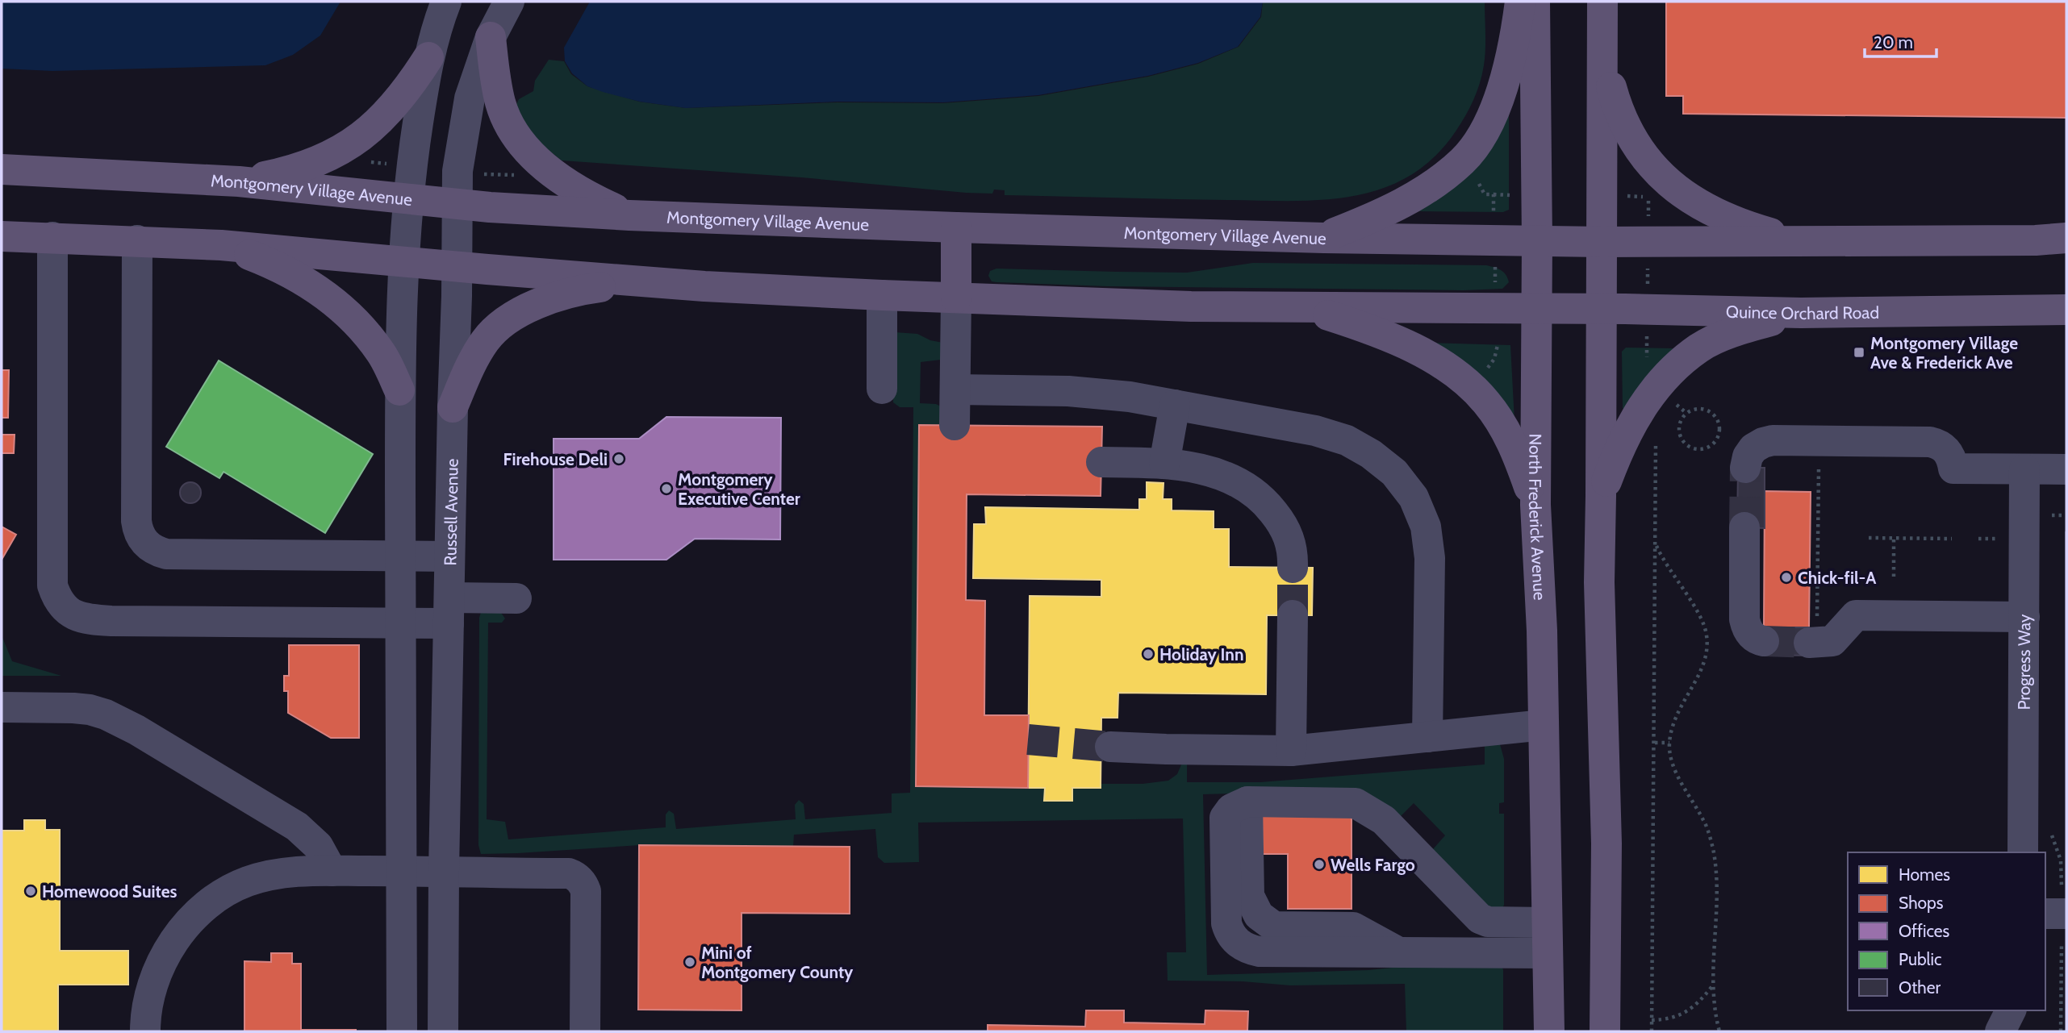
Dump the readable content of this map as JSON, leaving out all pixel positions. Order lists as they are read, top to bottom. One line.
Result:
{"streets":{"main road":["Montgomery Village Avenue","Quince Orchard Road","North Frederick Avenue"],"street":["Russell Avenue","Progress Way"]},"crossings":[["Montgomery Village Avenue","Russell Avenue"],["Montgomery Village Avenue","North Frederick Avenue"],["Quince Orchard Road","North Frederick Avenue"]],"places":{"transit":["Montgomery Village Ave & Frederick Ave"],"other":["Firehouse Deli","Montgomery Executive Center","Chick-fil-A","Holiday Inn","Wells Fargo","Homewood Suites","Mini of Montgomery County"]},"legend":["Homes","Shops","Offices","Public","Other"],"scale_bar":"20 m"}
